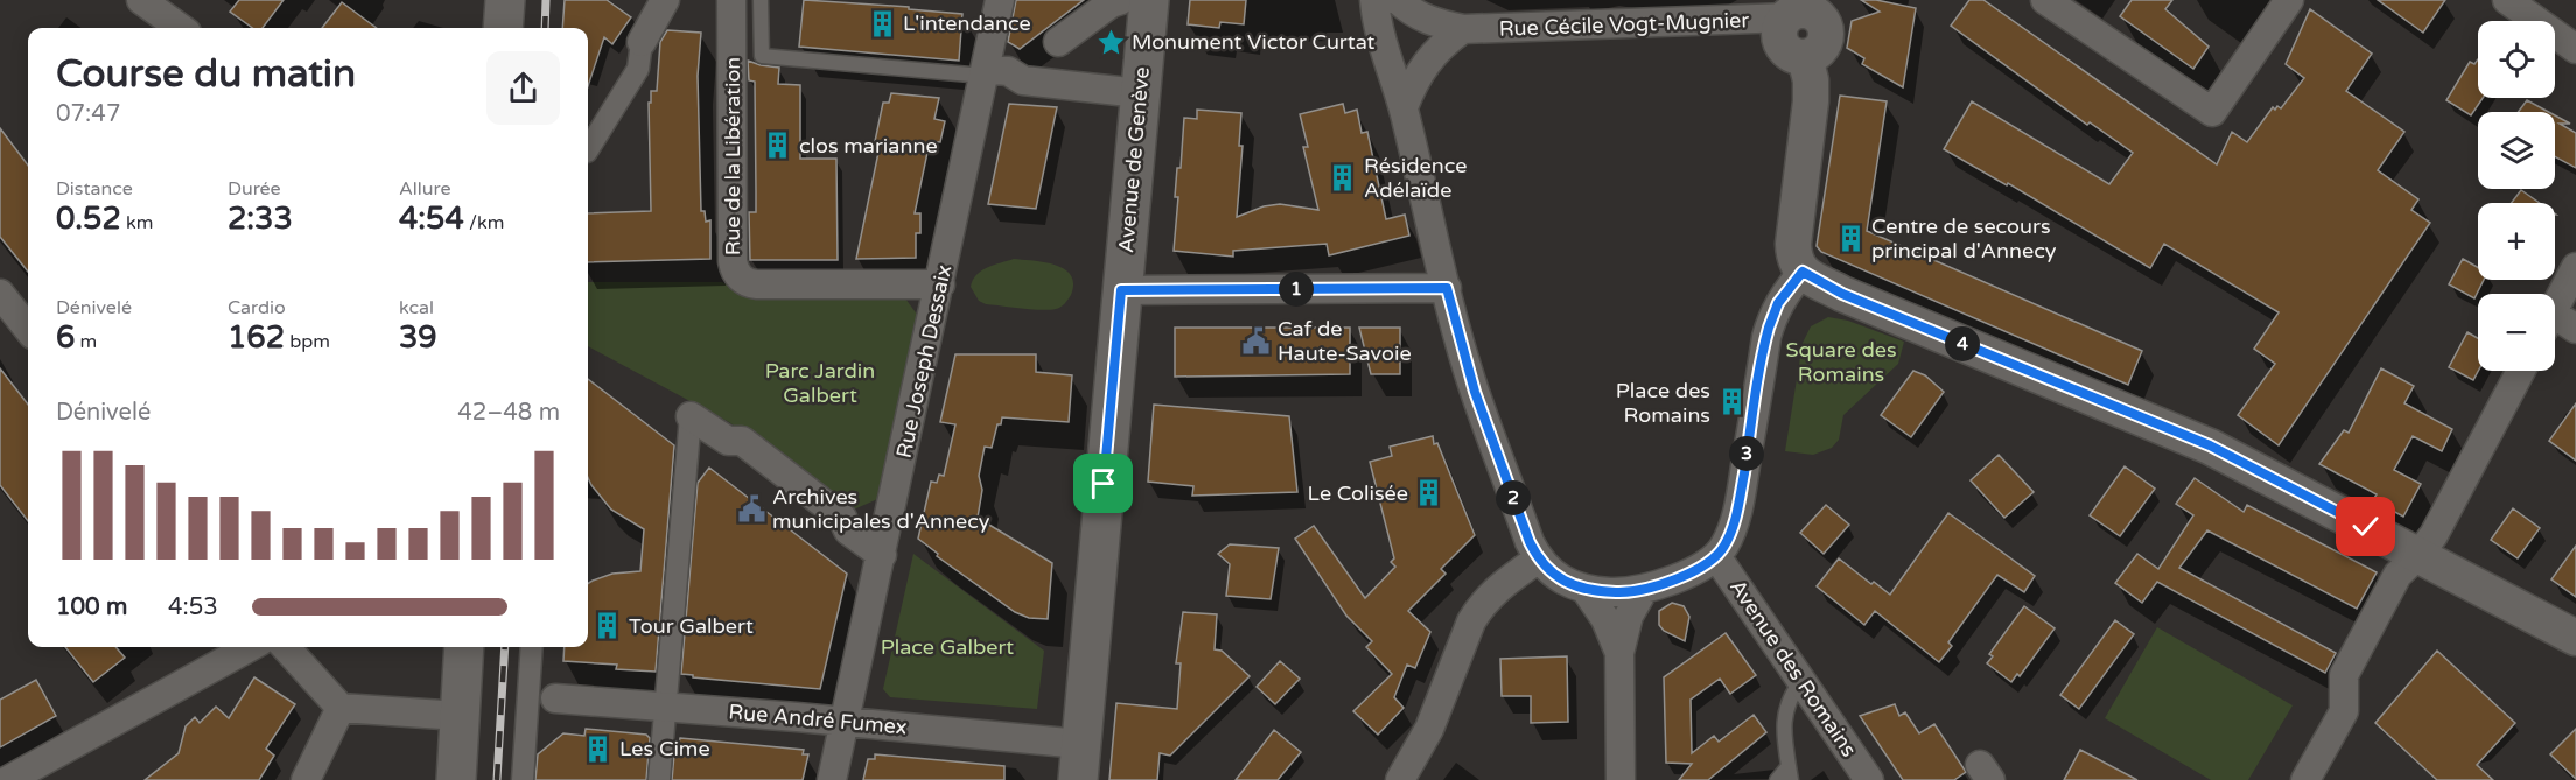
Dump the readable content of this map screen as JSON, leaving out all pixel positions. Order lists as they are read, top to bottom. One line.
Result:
{"streets":{"main road":["Avenue de Genève"],"street":["Rue Cécile Vogt-Mugnier","Rue de la Libération","Rue Joseph Dessaix","Avenue des Romains","Rue André Fumex"]},"crossings":[["Rue de la Libération","Rue Joseph Dessaix"],["Avenue de Genève","Rue André Fumex"],["Rue Joseph Dessaix","Rue André Fumex"]],"parks":["Square des Romains","Parc Jardin Galbert","Place Galbert"],"places":{"building":["L'intendance","clos marianne","Résidence Adélaïde","Centre de secours principal d'Annecy","Place des Romains","Le Colisée","Tour Galbert","Les Cime"],"place":["Monument Victor Curtat"],"public building":["Caf de Haute-Savoie","Archives municipales d'Annecy"]},"page":{"map_buttons":["+","−"],"heading":["Course du matin","07:47"],"stats":[["Distance","0.52 km"],["Durée","2:33"],["Allure","4:54 /km"],["Dénivelé","6 m"],["Cardio","162 bpm"],["kcal","39"]],"pins":["1","4","3","2"],"chart":["Dénivelé","42–48 m"],"list":[{"name":"100 m","note":"4:53"}]}}
